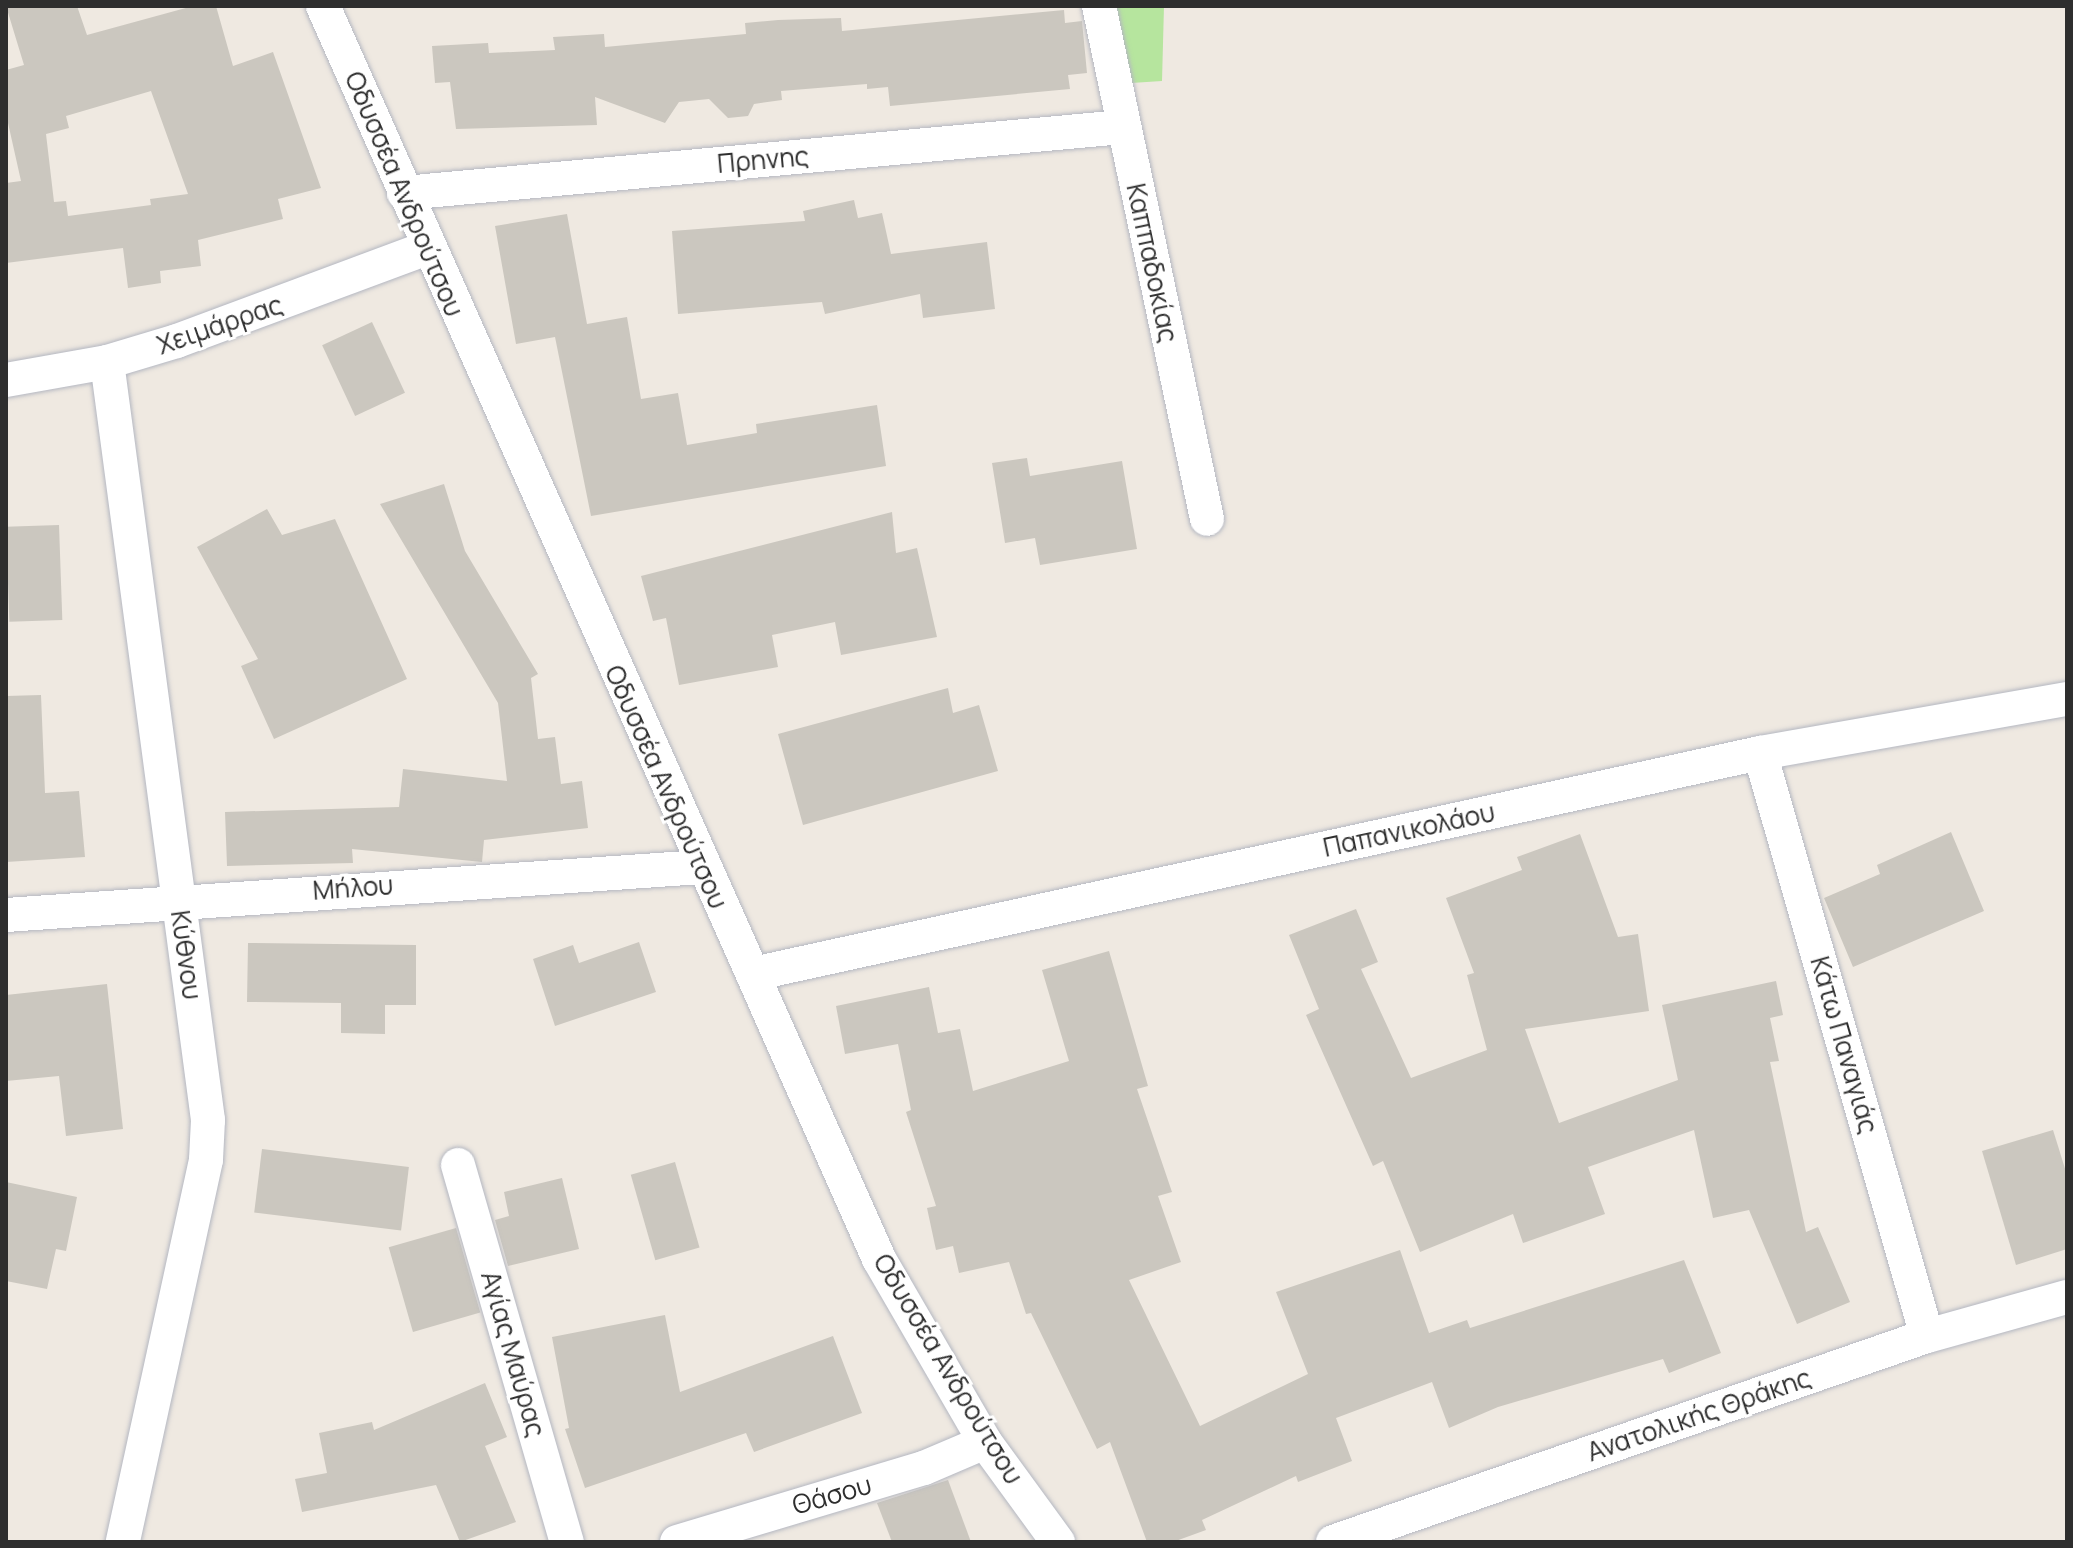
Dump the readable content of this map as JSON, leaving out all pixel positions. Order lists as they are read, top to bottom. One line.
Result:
{"streets":{"street":["Πρηνης","Οδυσσέα Ανδρούτσου","Καππαδοκίας","Χειμάρρας","Παπανικολάου","Μήλου","Κύθνου","Κάτω Παναγιάς","Αγίας Μαύρας","Ανατολικής Θράκης","Θάσου"]},"crossings":[["Πρηνης","Οδυσσέα Ανδρούτσου"],["Πρηνης","Καππαδοκίας"],["Οδυσσέα Ανδρούτσου","Χειμάρρας"],["Οδυσσέα Ανδρούτσου","Παπανικολάου"],["Οδυσσέα Ανδρούτσου","Μήλου"],["Οδυσσέα Ανδρούτσου","Θάσου"],["Χειμάρρας","Κύθνου"],["Παπανικολάου","Κάτω Παναγιάς"],["Μήλου","Κύθνου"],["Κάτω Παναγιάς","Ανατολικής Θράκης"]]}
